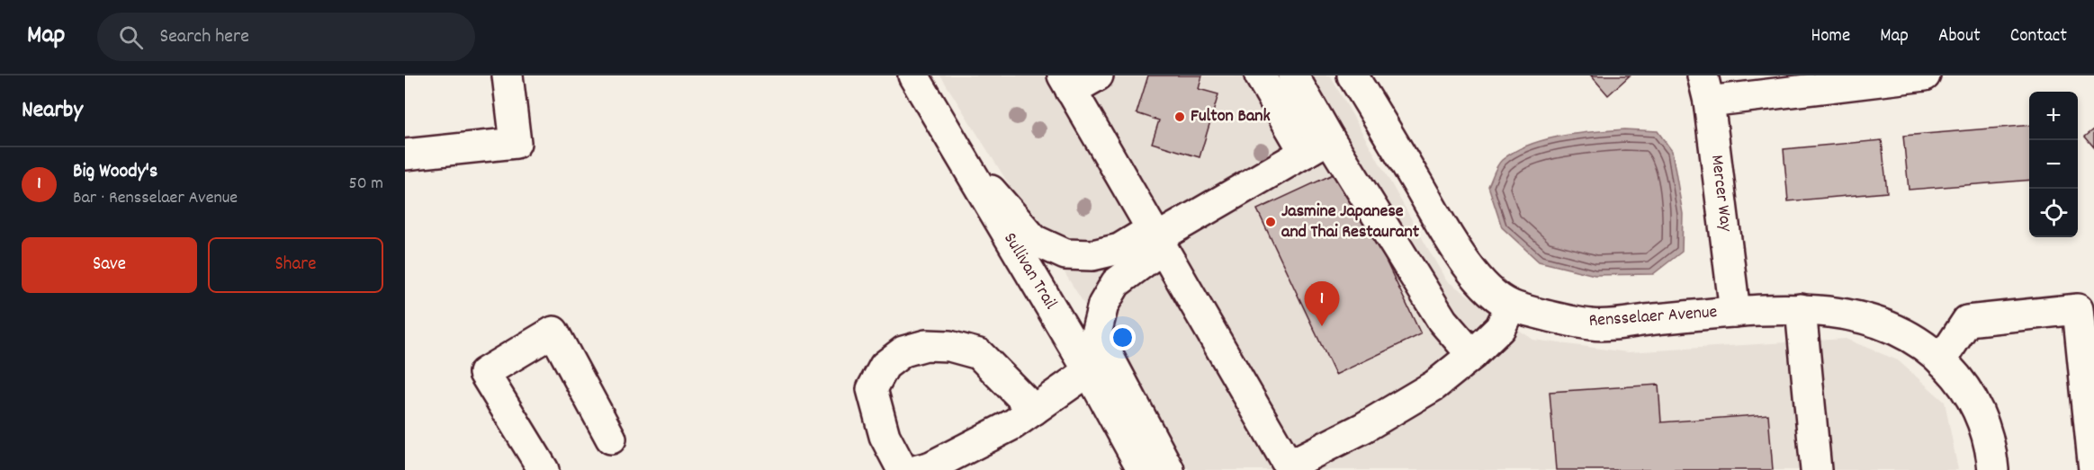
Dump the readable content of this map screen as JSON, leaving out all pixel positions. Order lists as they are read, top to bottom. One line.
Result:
{"streets":{"street":["Mercer Way","Sullivan Trail","Rensselaer Avenue"]},"crossings":[["Mercer Way","Rensselaer Avenue"]],"places":["Fulton Bank","Jasmine Japanese and Thai Restaurant"],"page":{"header":"Map","search":"Search here","nav":["Home","Map","About","Contact"],"heading":"Nearby","map_buttons":["+","−"],"list":[{"mark":"1","name":"Big Woody's","note":"Bar · Rensselaer Avenue","value":"50 m"}],"buttons":["Save","Share"],"pins":"1"}}
